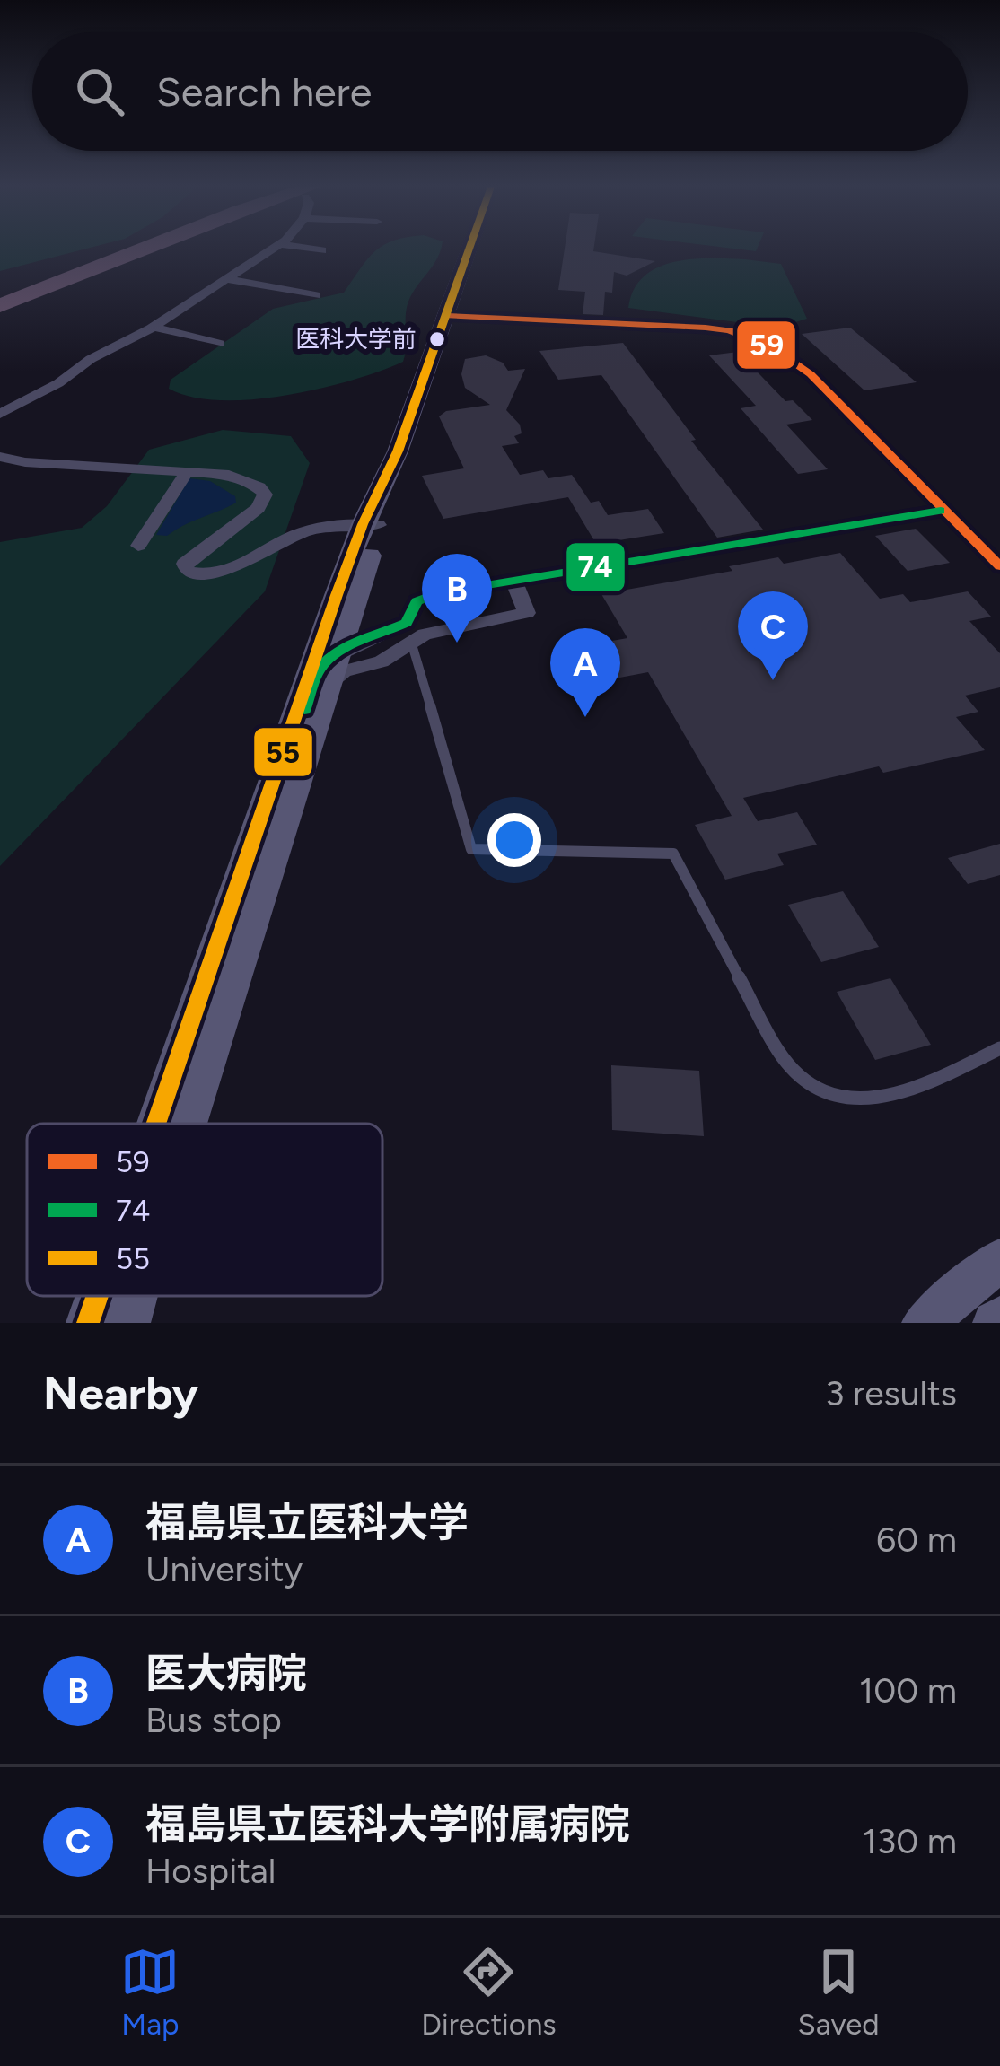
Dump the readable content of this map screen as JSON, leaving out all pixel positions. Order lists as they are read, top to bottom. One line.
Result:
{"places":["医科大学前"],"lines":["transit line 55","transit line 59","transit line 74"],"legend":["59","74","55"],"page":{"search":"Search here","pins":["B","C","A"],"heading":["Nearby","3 results"],"list":[{"mark":"A","name":"福島県立医科大学","note":"University","value":"60 m"},{"mark":"B","name":"医大病院","note":"Bus stop","value":"100 m"},{"mark":"C","name":"福島県立医科大学附属病院","note":"Hospital","value":"130 m"}],"nav":["Map","Directions","Saved"]}}
